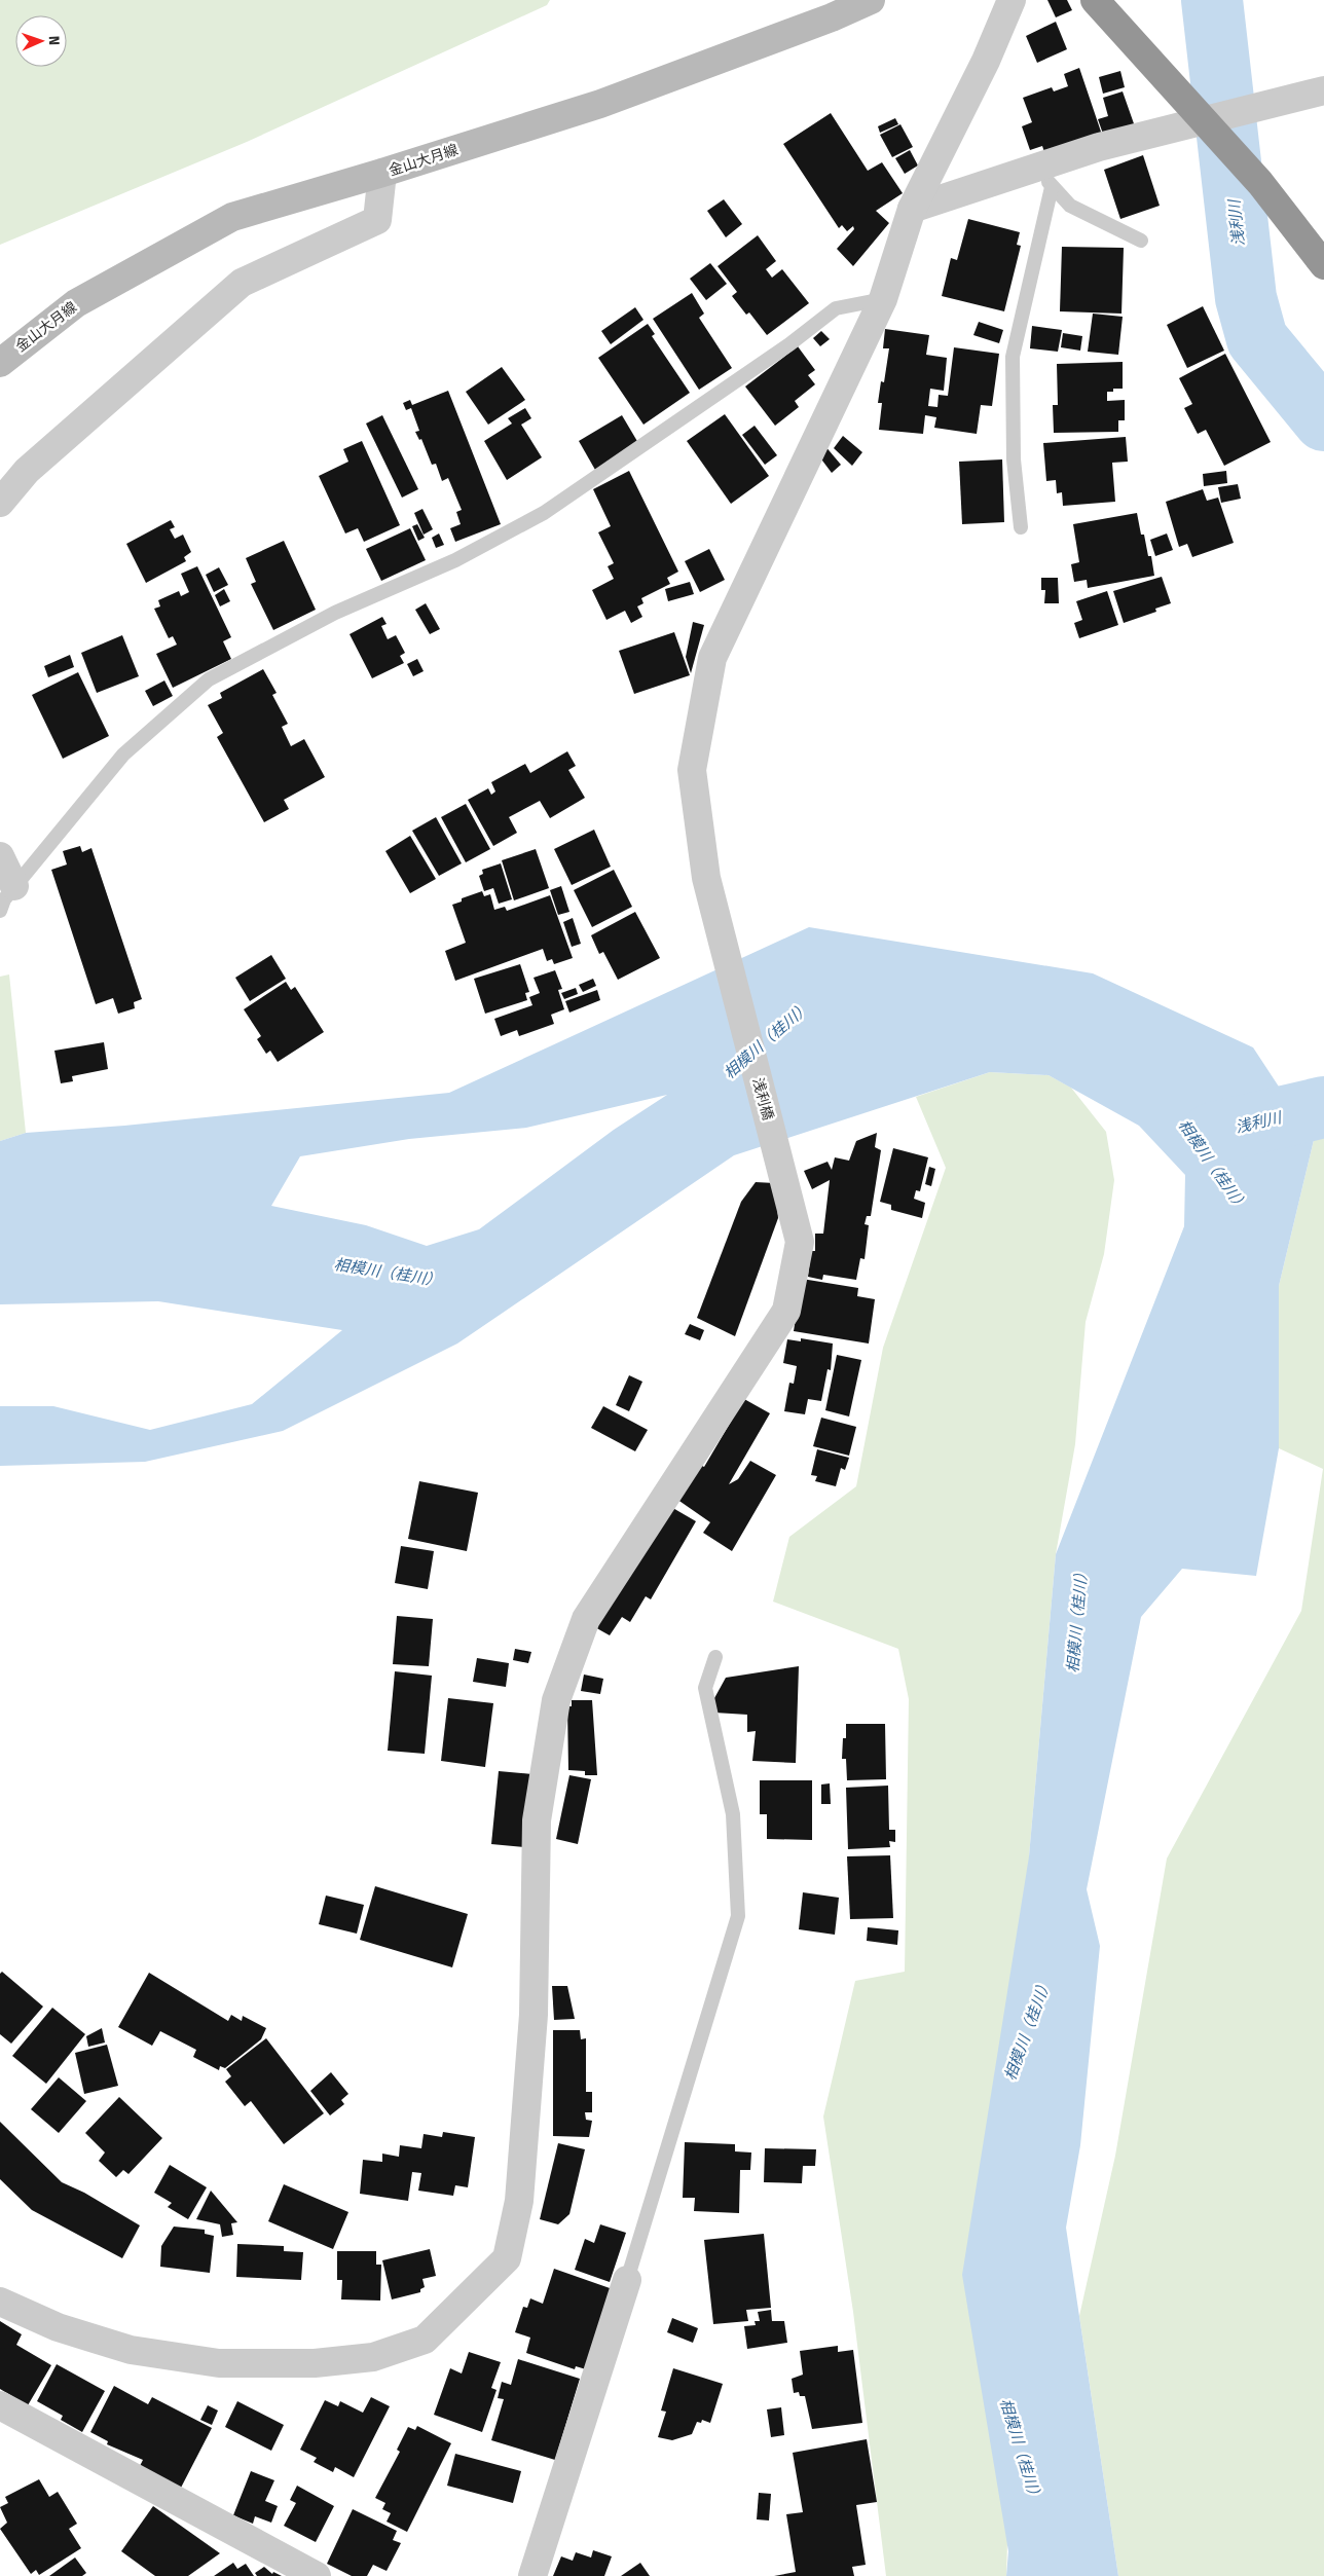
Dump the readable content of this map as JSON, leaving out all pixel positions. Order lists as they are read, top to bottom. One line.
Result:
{"streets":{"main road":["金山大月線"],"street":["浅利橋"]},"water":["浅利川","相模川（桂川）"],"north":"right"}
